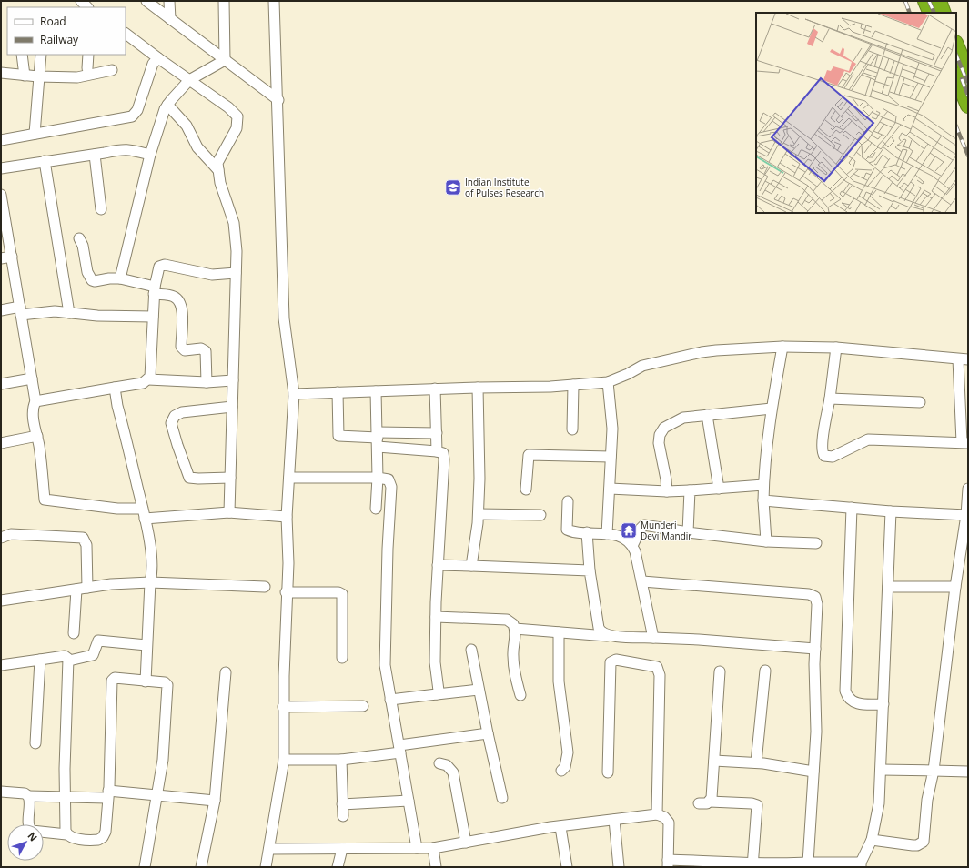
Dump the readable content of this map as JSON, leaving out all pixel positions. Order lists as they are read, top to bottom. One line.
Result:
{"places":{"school or university":["Indian Institute of Pulses Research"],"temple":["Munderi Devi Mandir"]},"legend":["Road","Railway"],"north":"top right"}
